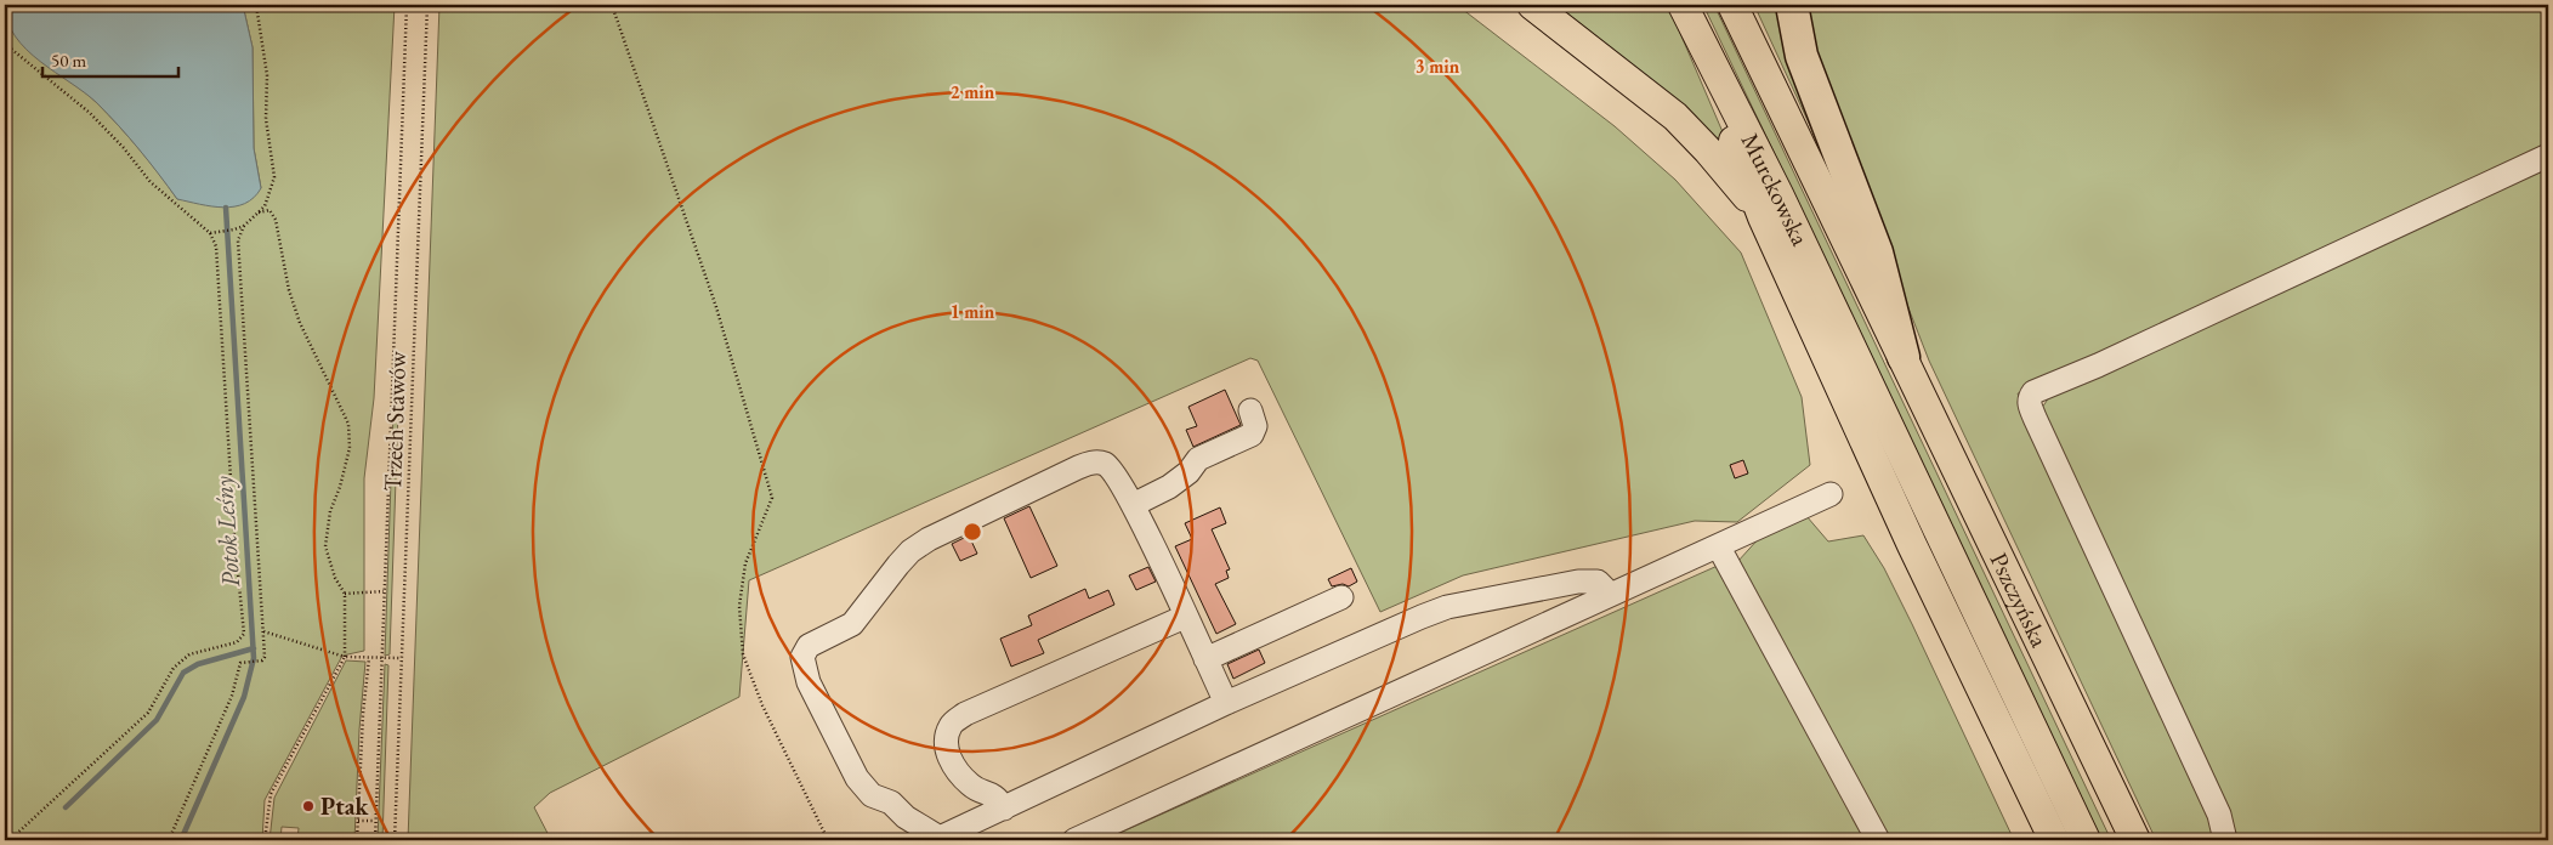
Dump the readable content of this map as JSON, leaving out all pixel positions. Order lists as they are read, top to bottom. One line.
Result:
{"streets":{"main road":["Murckowska","Pszczyńska"],"path":["Trzech Stawów"]},"crossings":[["Murckowska","Pszczyńska"]],"water":["Potok Leśny"],"places":["Ptak"],"scale_bar":"50 m","rings":["3 min","2 min","1 min"]}
